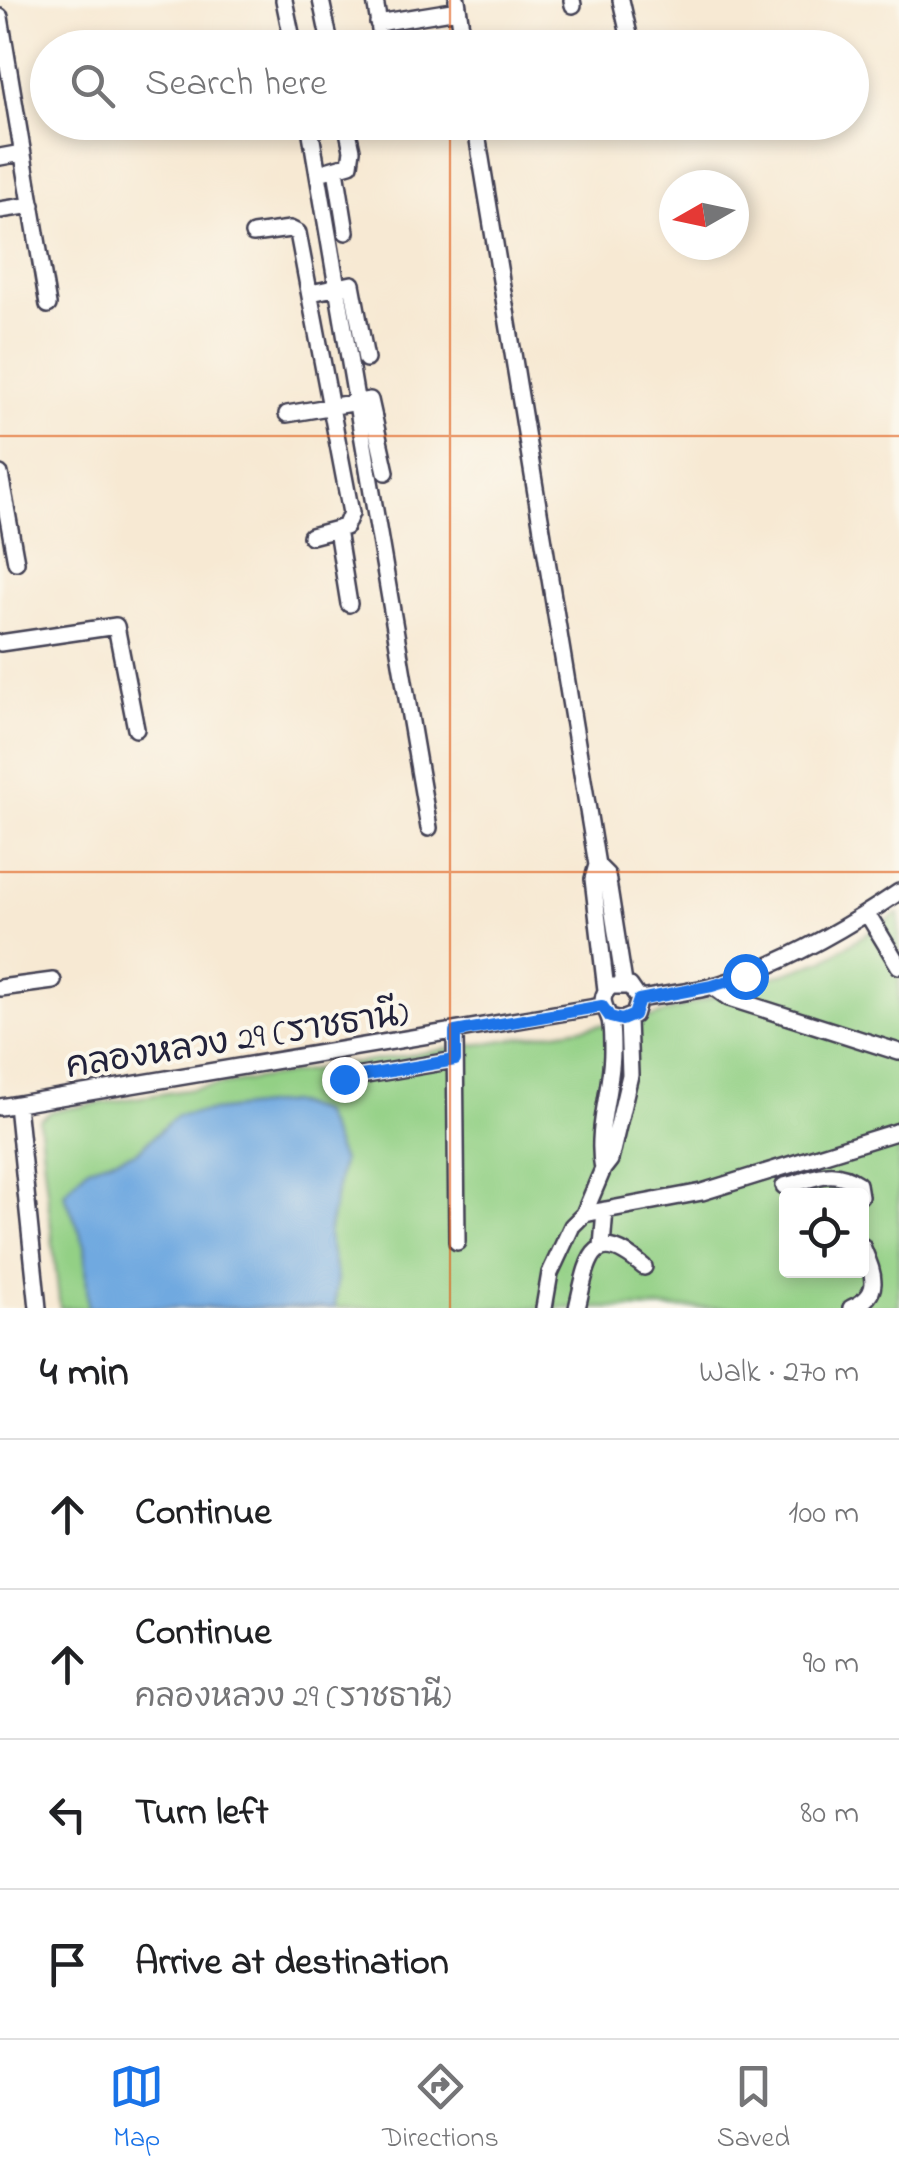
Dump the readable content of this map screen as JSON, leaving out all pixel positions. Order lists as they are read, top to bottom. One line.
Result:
{"streets":{"street":["คลองหลวง 29 (ราชธานี)"]},"north":"left","page":{"search":"Search here","heading":["4 min","Walk · 270 m"],"list":[["Continue","100 m"],["Continue","คลองหลวง 29 (ราชธานี)","90 m"],["Turn left","80 m"],"Arrive at destination"],"nav":["Map","Directions","Saved"]}}
